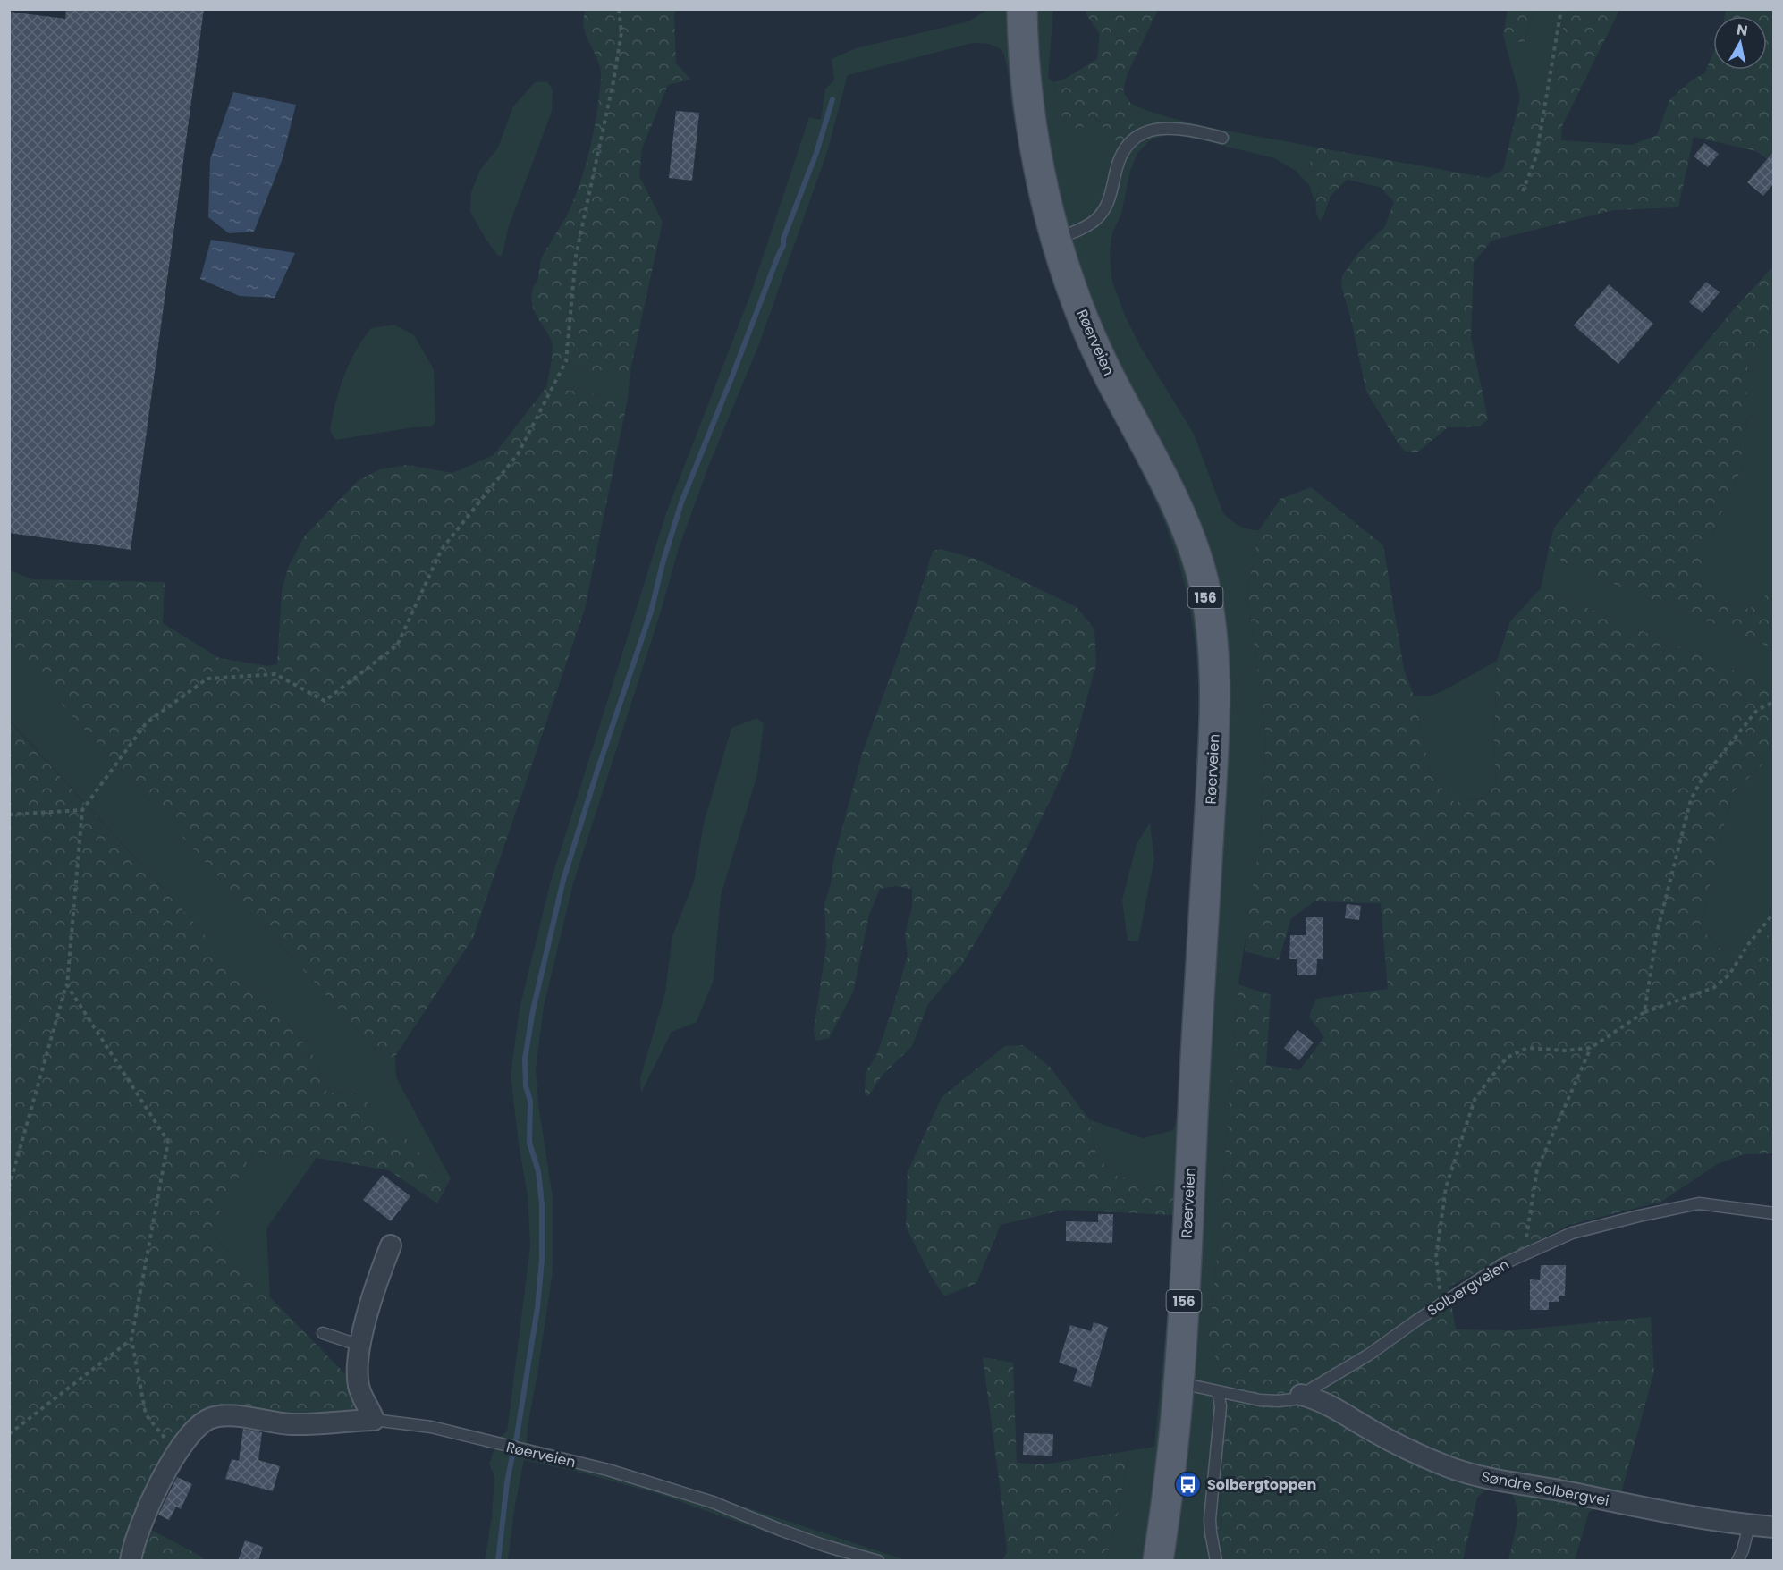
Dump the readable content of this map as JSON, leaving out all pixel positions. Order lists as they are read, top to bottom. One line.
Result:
{"streets":{"main road":["Røerveien","156"],"street":["Søndre Solbergvei"],"lane":["Solbergveien"]},"crossings":[["Røerveien","Solbergveien"],["Solbergveien","Søndre Solbergvei"]],"places":{"bus stop":["Solbergtoppen"]},"north":"top"}
